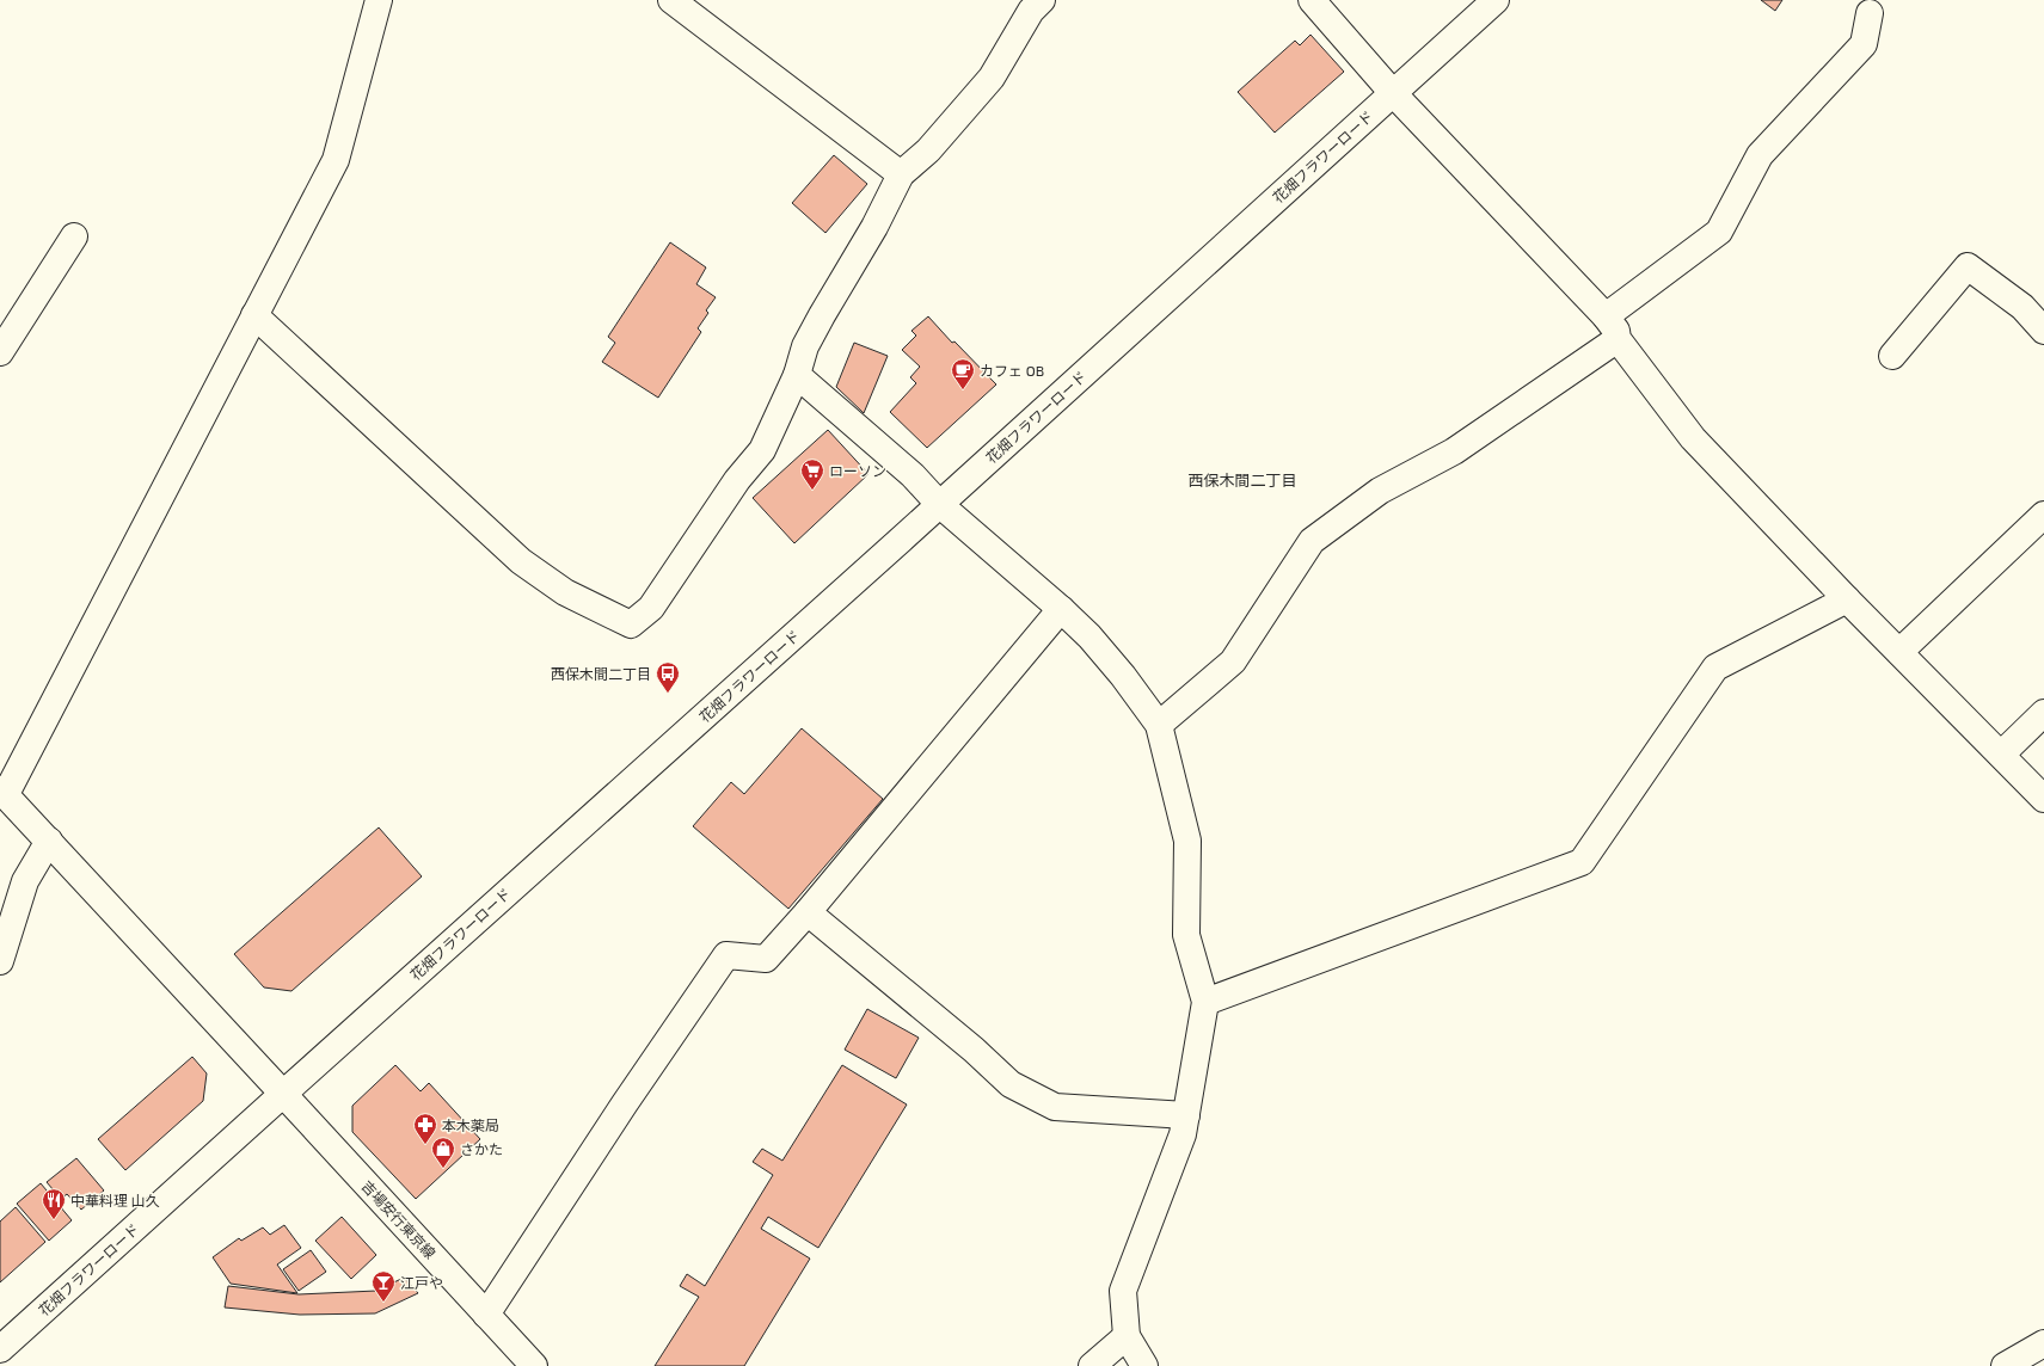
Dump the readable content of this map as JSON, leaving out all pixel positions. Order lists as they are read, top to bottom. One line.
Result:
{"streets":{"street":["花畑フラワーロード","吉場安行東京線"]},"crossings":[["花畑フラワーロード","吉場安行東京線"]],"districts":["西保木間二丁目"],"places":{"cafe":["カフェ OB"],"supermarket":["ローソン"],"bus stop":["西保木間二丁目"],"pharmacy":["本木薬局"],"shop":["さかた"],"restaurant":["中華料理 山久"],"bar":["江戸や"]}}
